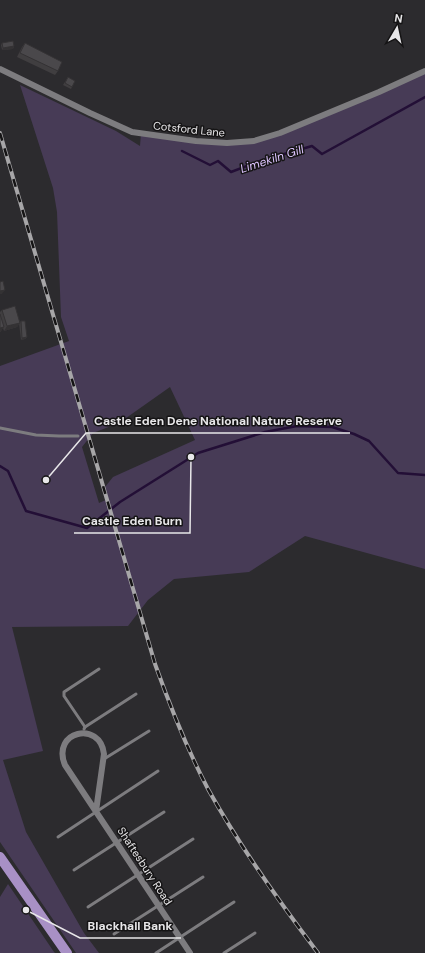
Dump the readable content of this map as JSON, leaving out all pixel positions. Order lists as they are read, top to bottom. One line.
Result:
{"streets":{"street":["Cotsford Lane","Shaftesbury Road"]},"water":["Limekiln Gill"],"places":["Castle Eden Burn","Castle Eden Dene National Nature Reserve","Blackhall Bank"],"north":"top"}
